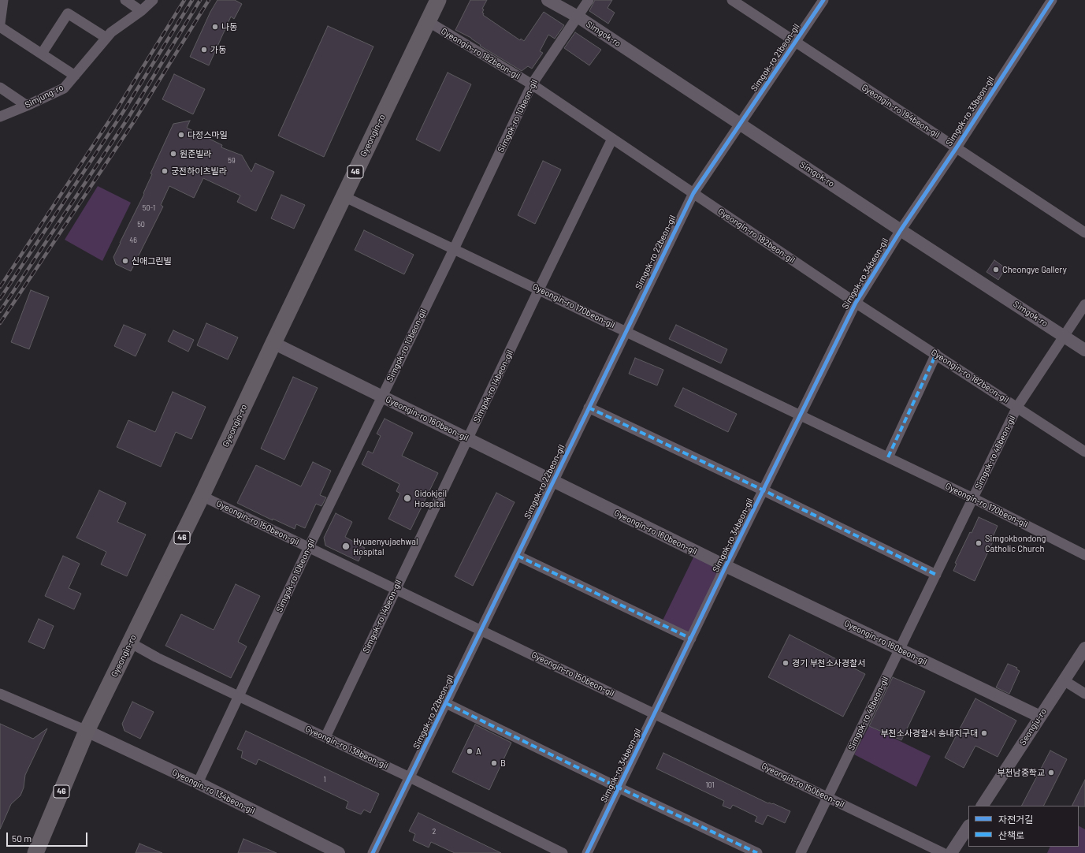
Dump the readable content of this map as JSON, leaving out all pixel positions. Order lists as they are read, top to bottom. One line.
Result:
{"streets":{"main road":["Gyeongin-ro","46"],"street":["Simgok-ro","Gyeongin-ro 182beon-gil","Simgok-ro 21beon-gil","Simjung-ro","Gyeongin-ro 194beon-gil","Simgok-ro 33beon-gil","Simgok-ro 10beon-gil","Simgok-ro 22beon-gil","Simgok-ro 34beon-gil","Gyeongin-ro 170beon-gil","Simgok-ro 14beon-gil","Gyeongin-ro 160beon-gil","Simgok-ro 46beon-gil","Gyeongin-ro 150beon-gil","Seongju-ro","Gyeongin-ro 138beon-gil","Gyeongin-ro 134beon-gil"]},"crossings":[["Simgok-ro","Simgok-ro 21beon-gil"],["Simgok-ro","Simgok-ro 33beon-gil"],["Simgok-ro","Simgok-ro 10beon-gil"],["Simgok-ro","Simgok-ro 22beon-gil"],["Simgok-ro","Simgok-ro 34beon-gil"],["Simgok-ro","Simgok-ro 46beon-gil"],["Gyeongin-ro 182beon-gil","Simgok-ro 10beon-gil"],["Gyeongin-ro 182beon-gil","Gyeongin-ro"],["Gyeongin-ro 182beon-gil","Simgok-ro 22beon-gil"],["Gyeongin-ro 182beon-gil","Simgok-ro 34beon-gil"],["Gyeongin-ro 182beon-gil","Simgok-ro 14beon-gil"],["Gyeongin-ro 182beon-gil","Simgok-ro 46beon-gil"],["Simgok-ro 21beon-gil","Gyeongin-ro 194beon-gil"],["Simgok-ro 21beon-gil","Simgok-ro 22beon-gil"],["Gyeongin-ro 194beon-gil","Simgok-ro 33beon-gil"],["Simgok-ro 33beon-gil","Simgok-ro 34beon-gil"],["Simgok-ro 10beon-gil","Gyeongin-ro 170beon-gil"],["Simgok-ro 10beon-gil","Gyeongin-ro 160beon-gil"],["Simgok-ro 10beon-gil","Gyeongin-ro 150beon-gil"],["Simgok-ro 10beon-gil","Gyeongin-ro 138beon-gil"],["Simgok-ro 10beon-gil","Gyeongin-ro 134beon-gil"],["Gyeongin-ro","Gyeongin-ro 170beon-gil"],["Gyeongin-ro","Gyeongin-ro 160beon-gil"],["Gyeongin-ro","Gyeongin-ro 150beon-gil"],["Gyeongin-ro","Gyeongin-ro 138beon-gil"],["Gyeongin-ro","Gyeongin-ro 134beon-gil"],["Simgok-ro 22beon-gil","Simgok-ro 34beon-gil"],["Simgok-ro 22beon-gil","Gyeongin-ro 170beon-gil"],["Simgok-ro 22beon-gil","Gyeongin-ro 160beon-gil"],["Simgok-ro 22beon-gil","Gyeongin-ro 150beon-gil"],["Simgok-ro 22beon-gil","Gyeongin-ro 138beon-gil"],["Simgok-ro 34beon-gil","Gyeongin-ro 170beon-gil"],["Simgok-ro 34beon-gil","Gyeongin-ro 160beon-gil"],["Simgok-ro 34beon-gil","Gyeongin-ro 150beon-gil"],["Gyeongin-ro 170beon-gil","Simgok-ro 14beon-gil"],["Gyeongin-ro 170beon-gil","Simgok-ro 46beon-gil"],["Simgok-ro 14beon-gil","Gyeongin-ro 160beon-gil"],["Simgok-ro 14beon-gil","Gyeongin-ro 150beon-gil"],["Simgok-ro 14beon-gil","Gyeongin-ro 138beon-gil"],["Gyeongin-ro 160beon-gil","Simgok-ro 46beon-gil"],["Gyeongin-ro 160beon-gil","Seongju-ro"],["Simgok-ro 46beon-gil","Gyeongin-ro 150beon-gil"]],"places":["나동","가동","다정스마일","원준빌라","궁전하이츠빌라","신애그린빌","Cheongye Gallery","Gidokjeil Hospital","Simgokbondong Catholic Church","Hyuaenyujaehwal Hospital","경기 부천소사경찰서","부천소사경찰서 송내지구대","A","B","부천남중학교"],"house_numbers":["59","50-1","50","46","1","101","2"],"legend":["자전거길","산책로"],"scale_bar":"50 m"}
